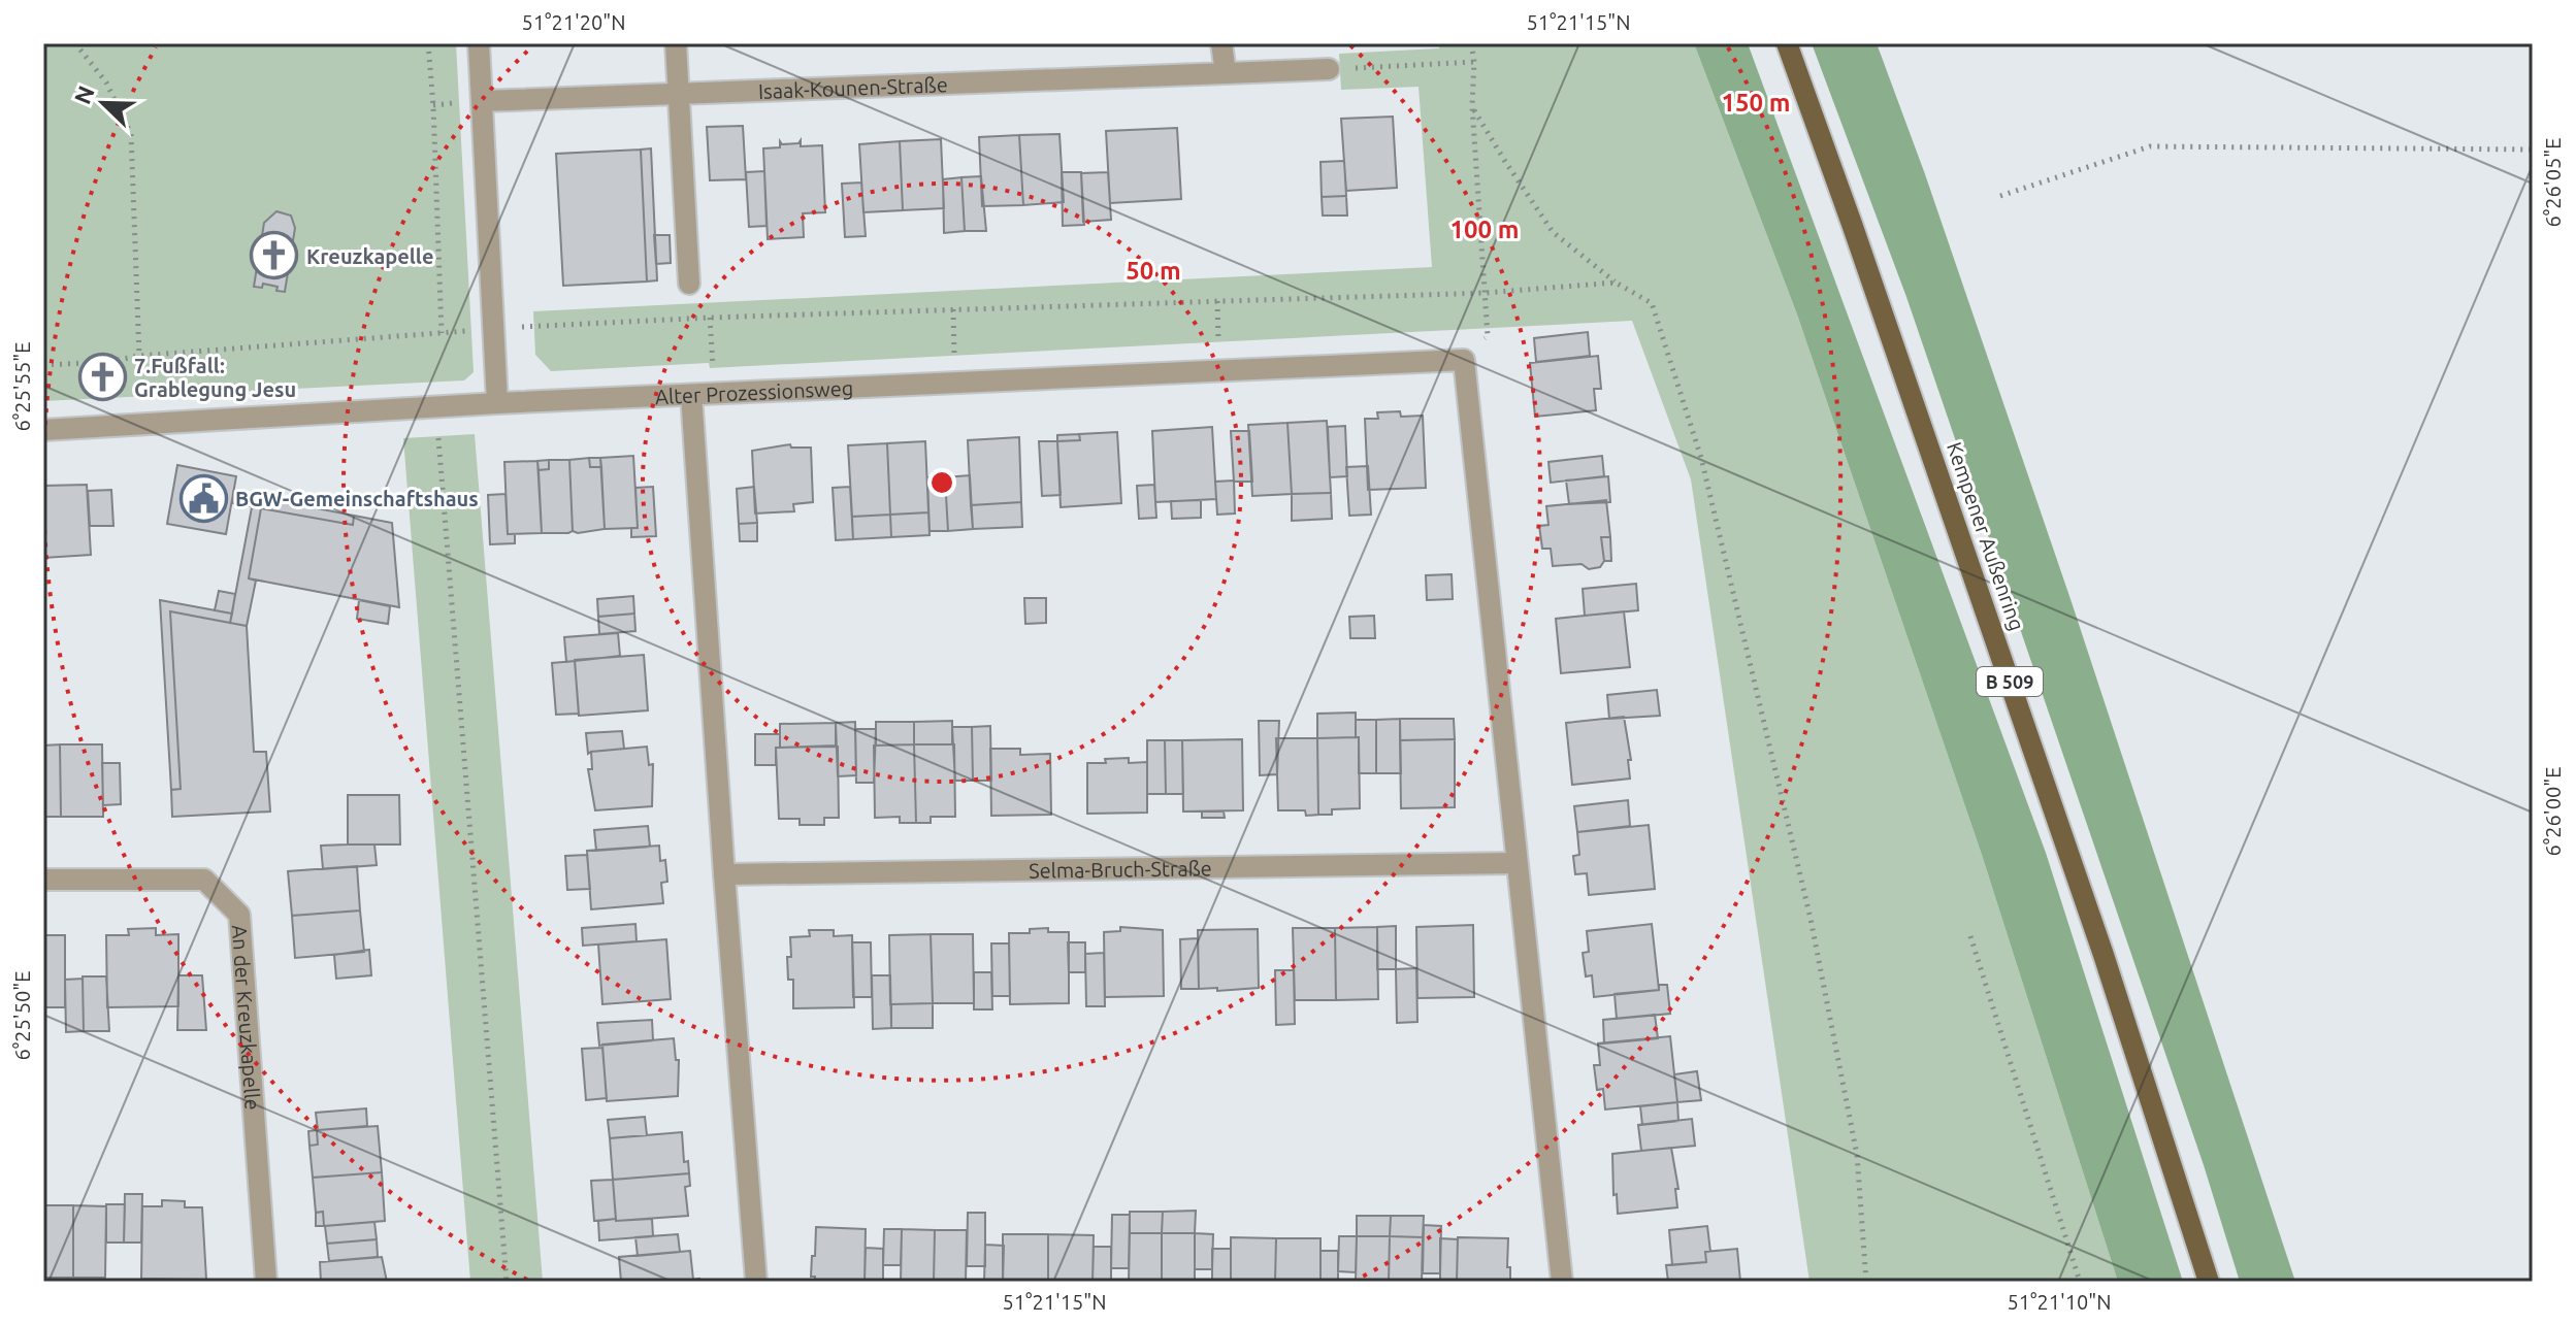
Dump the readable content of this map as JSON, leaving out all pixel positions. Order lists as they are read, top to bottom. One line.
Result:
{"streets":{"main road":["Kempener Außenring","B 509"],"street":["Isaak-Kounen-Straße","Alter Prozessionsweg","Selma-Bruch-Straße","An der Kreuzkapelle"]},"places":{"church":["Kreuzkapelle","7.Fußfall: Grablegung Jesu"],"public building":["BGW-Gemeinschaftshaus"]},"north":"top left","coordinates":["51°21'20\"N","51°21'15\"N","6°26'05\"E","6°25'55\"E","6°26'00\"E","6°25'50\"E","51°21'10\"N"],"rings":["150 m","100 m","50 m"]}
